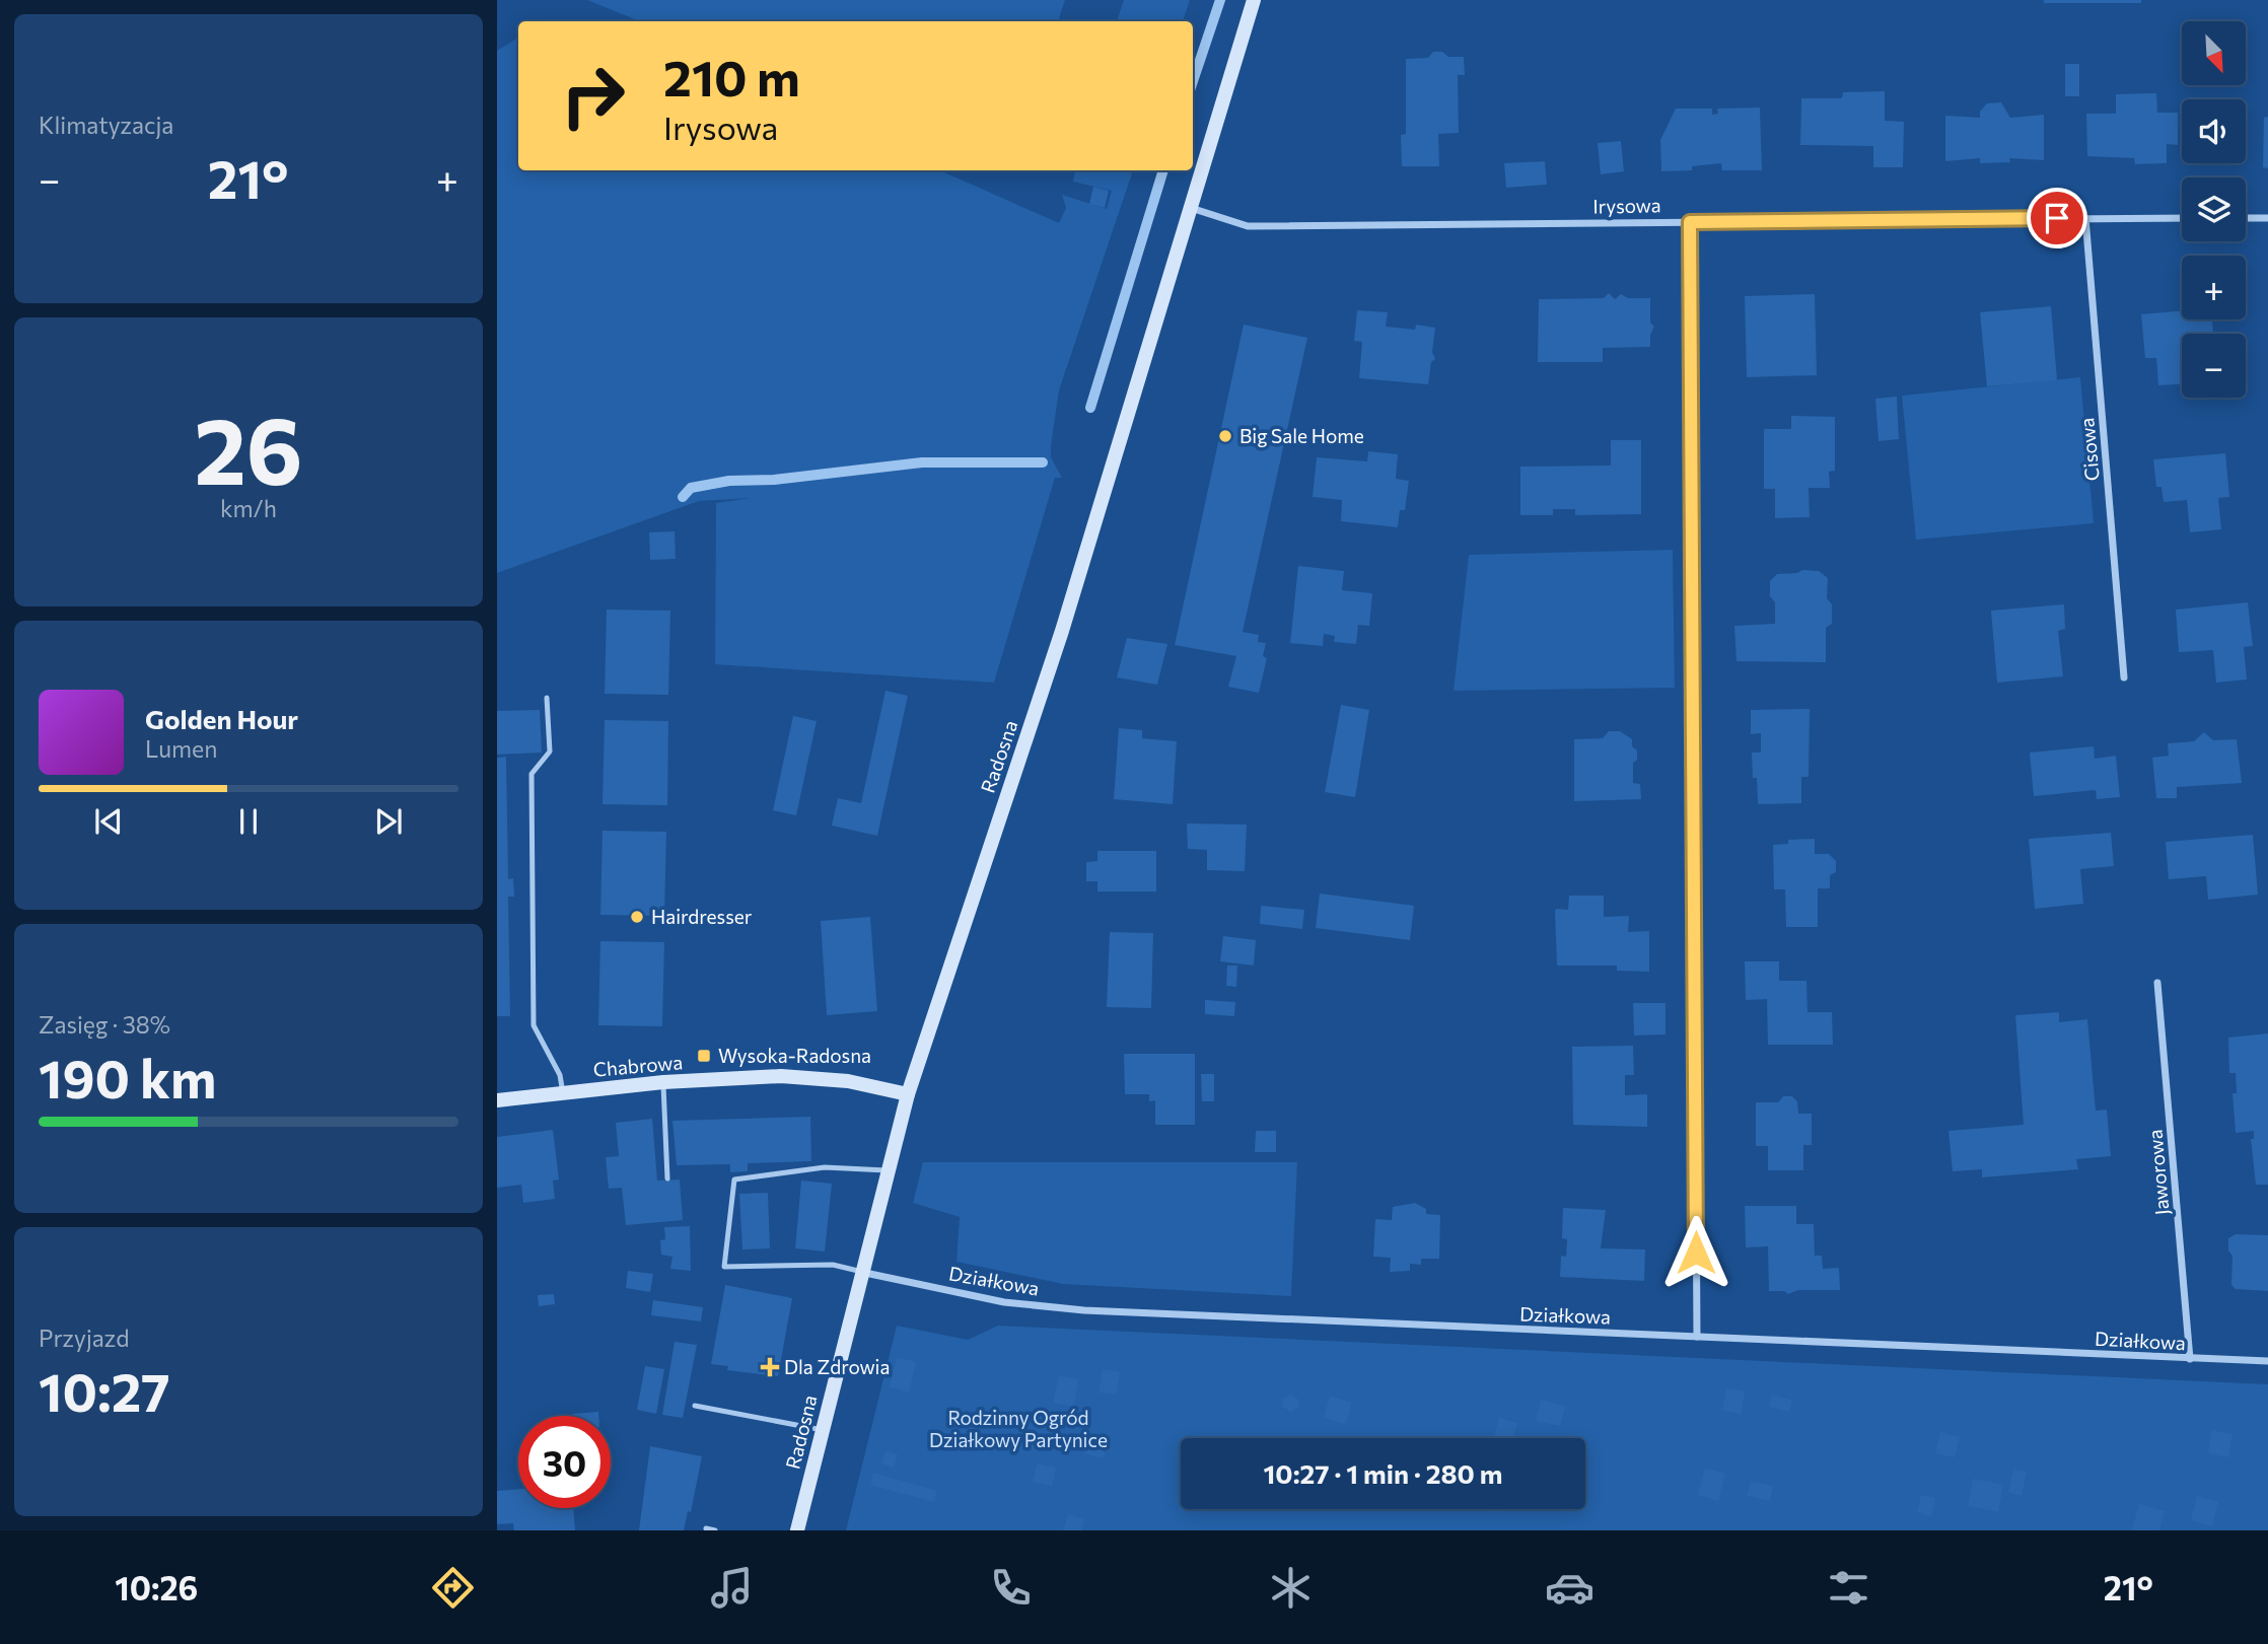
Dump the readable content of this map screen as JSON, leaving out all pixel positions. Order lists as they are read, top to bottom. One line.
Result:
{"streets":{"street":["Irysowa","Cisowa","Radosna","Chabrowa","Jaworowa","Działkowa"]},"crossings":[["Irysowa","Cisowa"],["Irysowa","Radosna"],["Radosna","Chabrowa"],["Radosna","Działkowa"],["Jaworowa","Działkowa"]],"parks":["Rodzinny Ogród Działkowy Partynice"],"places":{"other":["Big Sale Home","Hairdresser"],"transit":["Wysoka-Radosna"],"health":["Dla Zdrowia"]},"north":"bottom right","page":{"tile":["Klimatyzacja",["26","km/h"],["Zasięg · 38%","190 km"],["Przyjazd","10:27"]],"map_buttons":["+","−"],"turn":["210 m","Irysowa"],"heat":["−","21°","+"],"song":["Golden Hour","Lumen"],"limit":"30","trip":"10:27 · 1 min · 280 m","tabs":["10:26","21°"]}}
